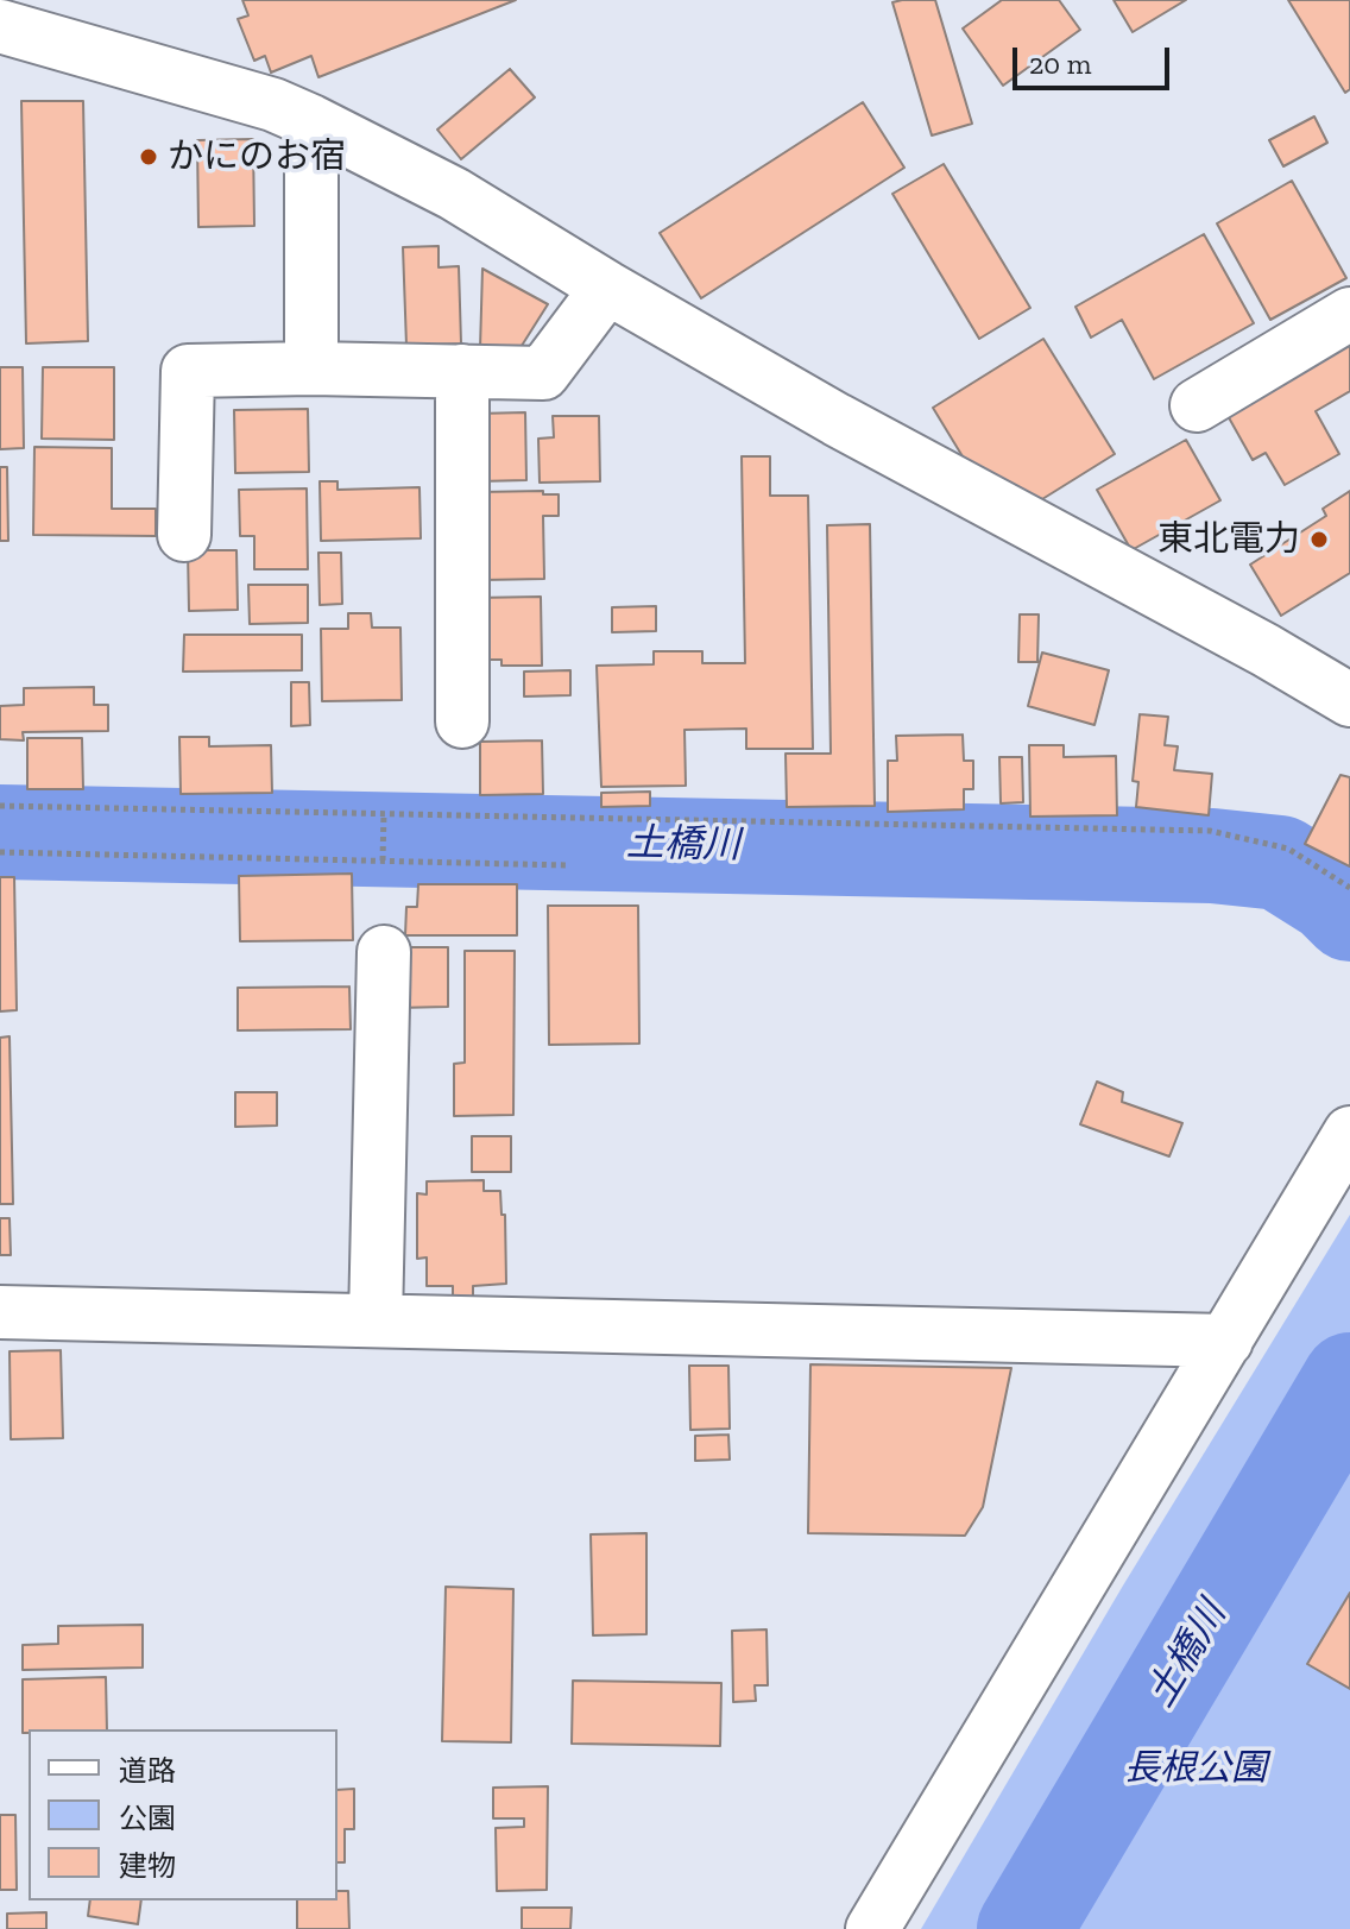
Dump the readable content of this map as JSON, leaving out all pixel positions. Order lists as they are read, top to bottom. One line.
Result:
{"water":["土橋川"],"parks":["長根公園"],"places":["かにのお宿","東北電力"],"legend":["道路","公園","建物"],"scale_bar":"20 m"}
